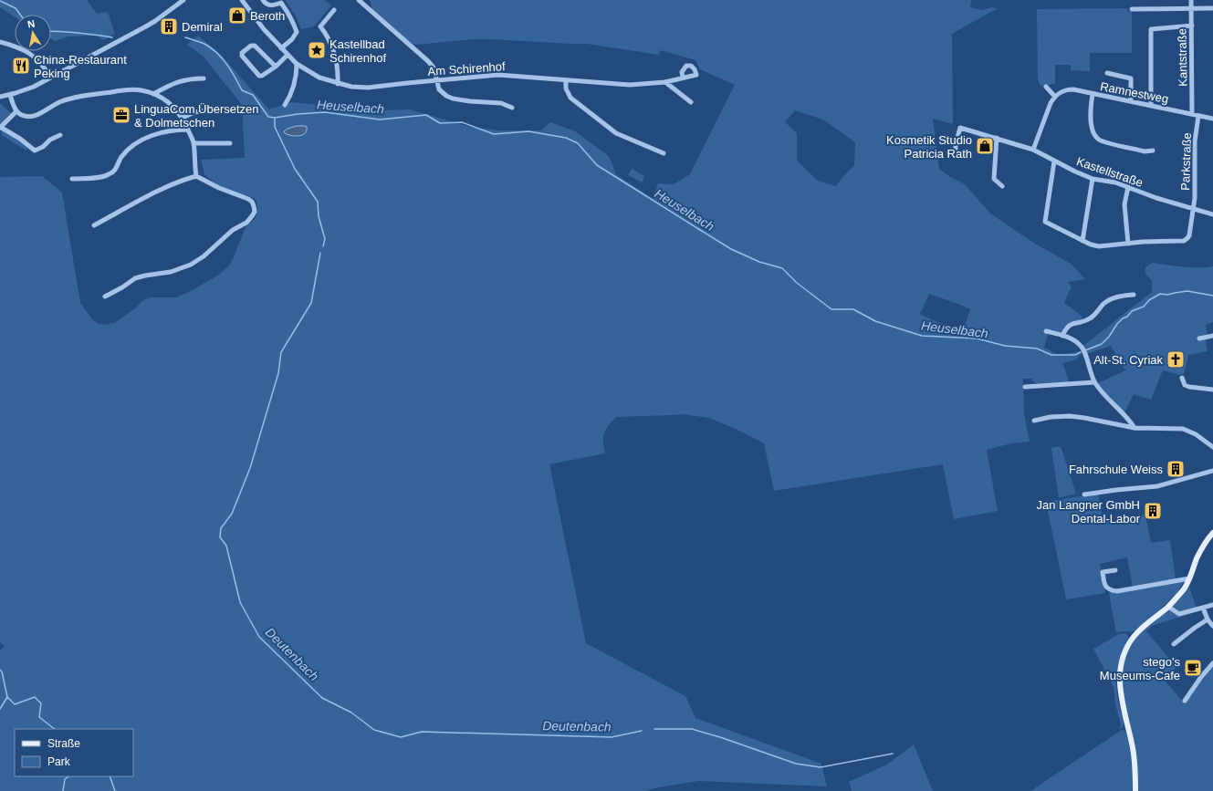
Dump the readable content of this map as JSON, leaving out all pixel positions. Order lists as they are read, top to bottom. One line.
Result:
{"streets":{"street":["Kantstraße","Am Schirenhof","Ramnestweg","Parkstraße","Kastellstraße"]},"crossings":[["Kantstraße","Ramnestweg"],["Ramnestweg","Parkstraße"],["Parkstraße","Kastellstraße"]],"water":["Heuselbach","Deutenbach"],"places":{"shop":["Beroth","Kosmetik Studio Patricia Rath"],"building":["Demiral","Fahrschule Weiss","Jan Langner GmbH Dental-Labor"],"place":["Kastellbad Schirenhof"],"restaurant":["China-Restaurant Peking"],"office":["LinguaCom Übersetzen & Dolmetschen"],"church":["Alt-St. Cyriak"],"cafe":["stego's Museums-Cafe"]},"legend":["Straße","Park"],"north":"top"}
